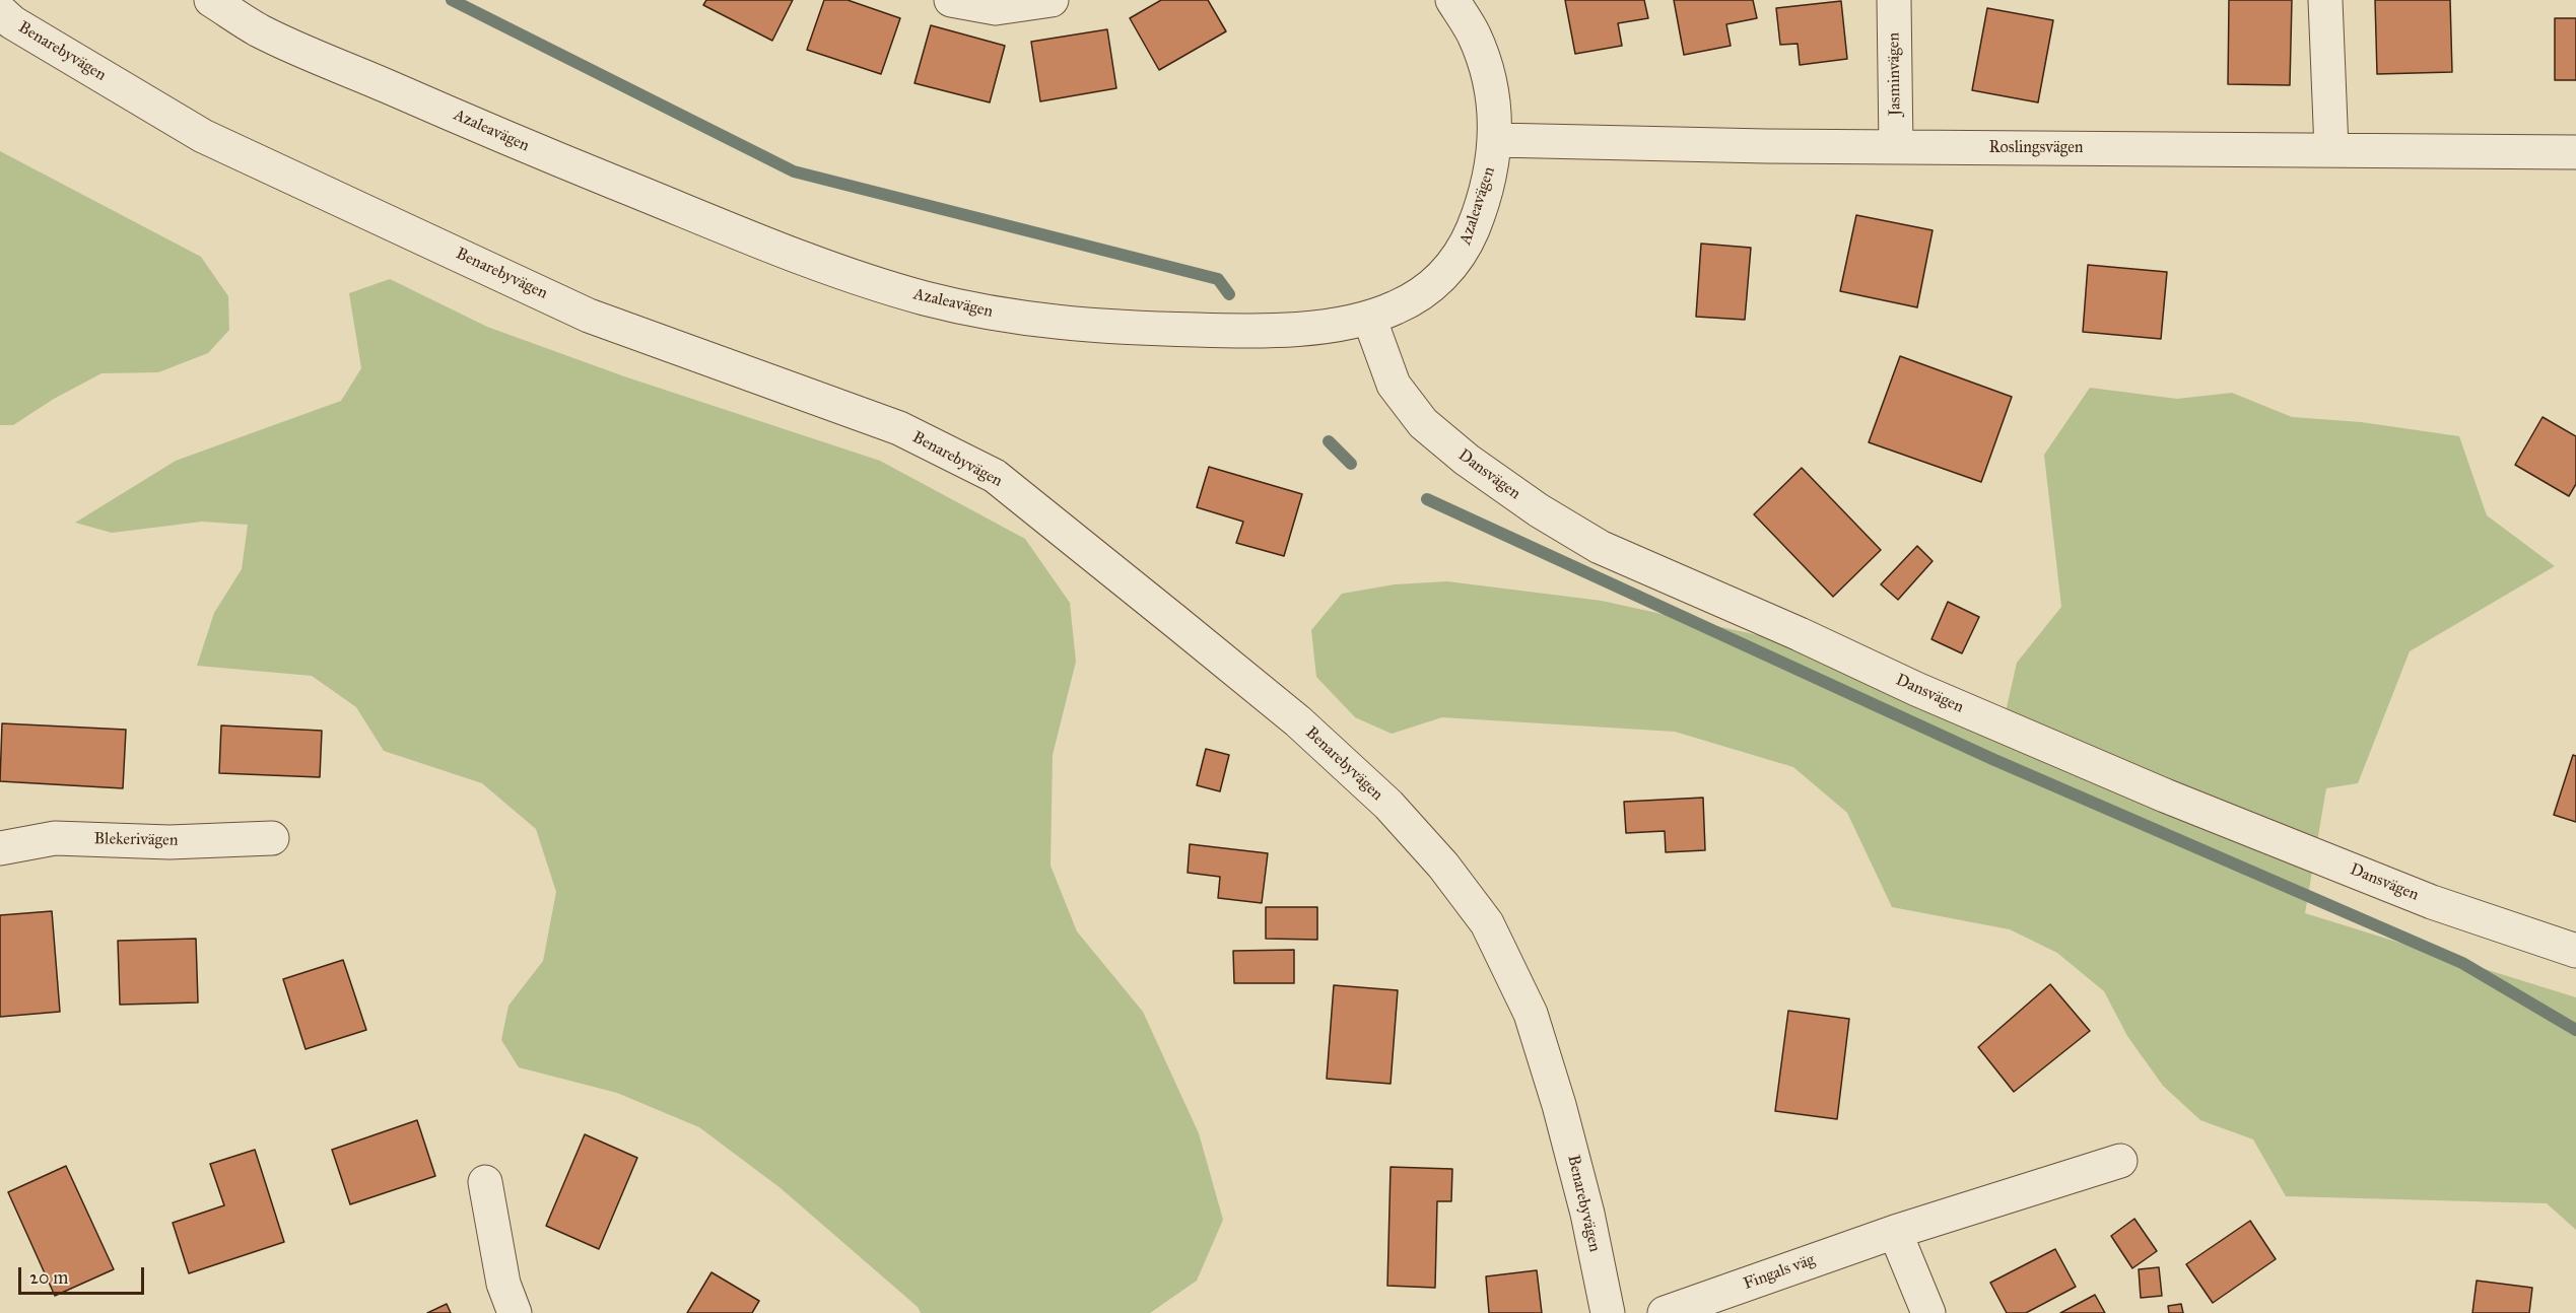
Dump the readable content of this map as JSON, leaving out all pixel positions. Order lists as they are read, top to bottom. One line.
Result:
{"streets":{"street":["Benarebyvägen","Jasminvägen","Azaleavägen","Roslingsvägen","Dansvägen","Blekerivägen","Fingals väg"]},"crossings":[["Jasminvägen","Roslingsvägen"],["Azaleavägen","Roslingsvägen"],["Azaleavägen","Dansvägen"]],"scale_bar":"20 m"}
